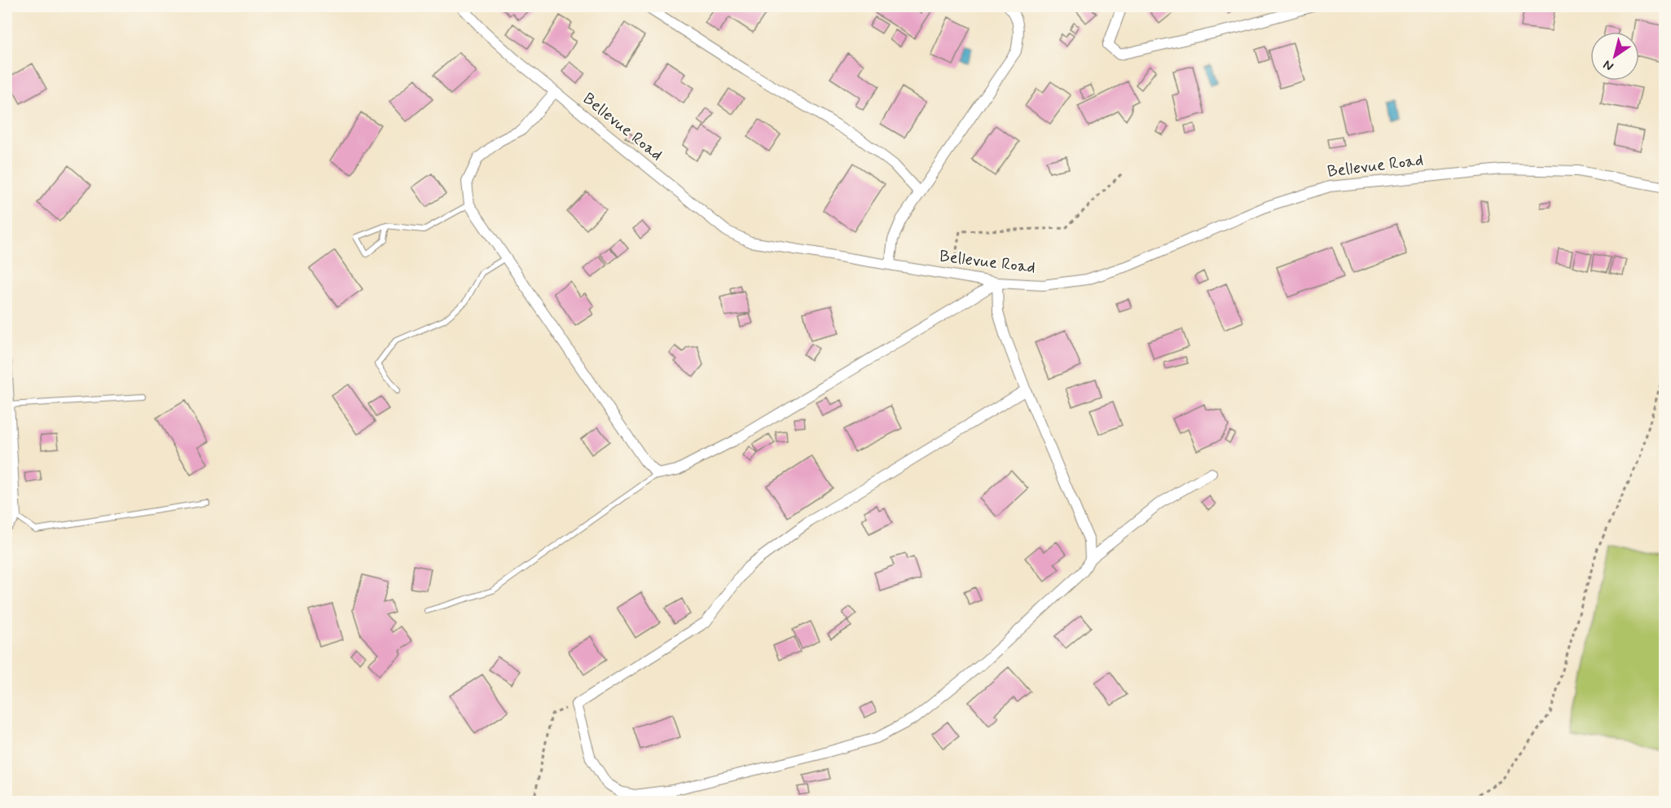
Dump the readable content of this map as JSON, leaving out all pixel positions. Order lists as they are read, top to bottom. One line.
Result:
{"streets":{"street":["Bellevue Road"]},"north":"bottom left"}
